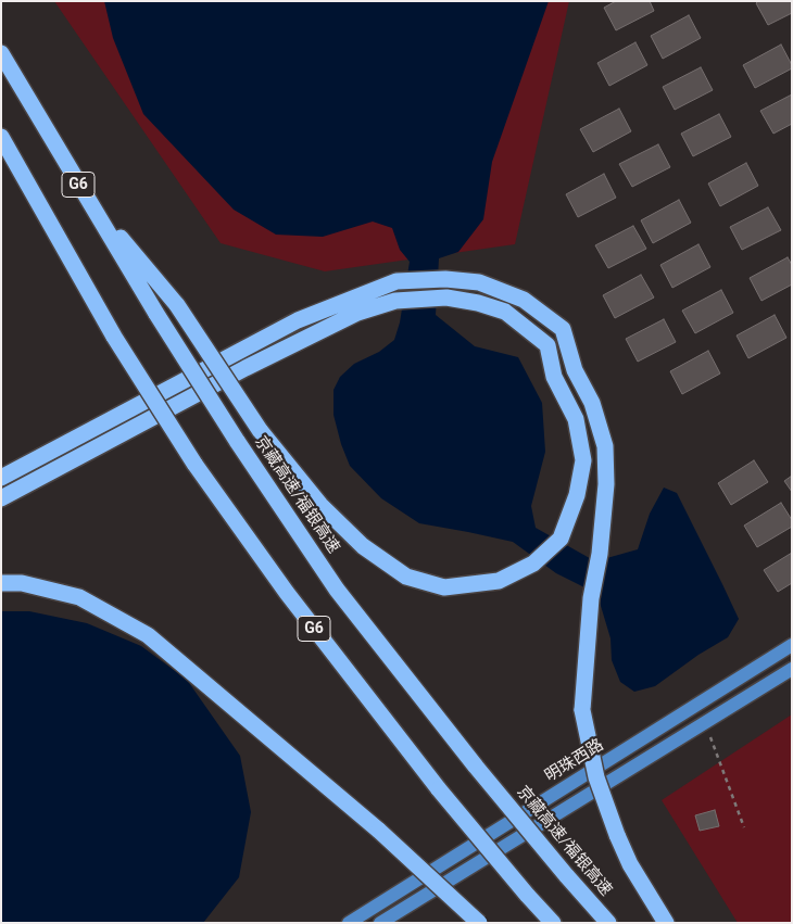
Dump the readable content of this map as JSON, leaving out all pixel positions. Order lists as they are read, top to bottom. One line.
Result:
{"streets":{"highway":["G6","京藏高速/福银高速"],"street":["明珠西路"]}}
